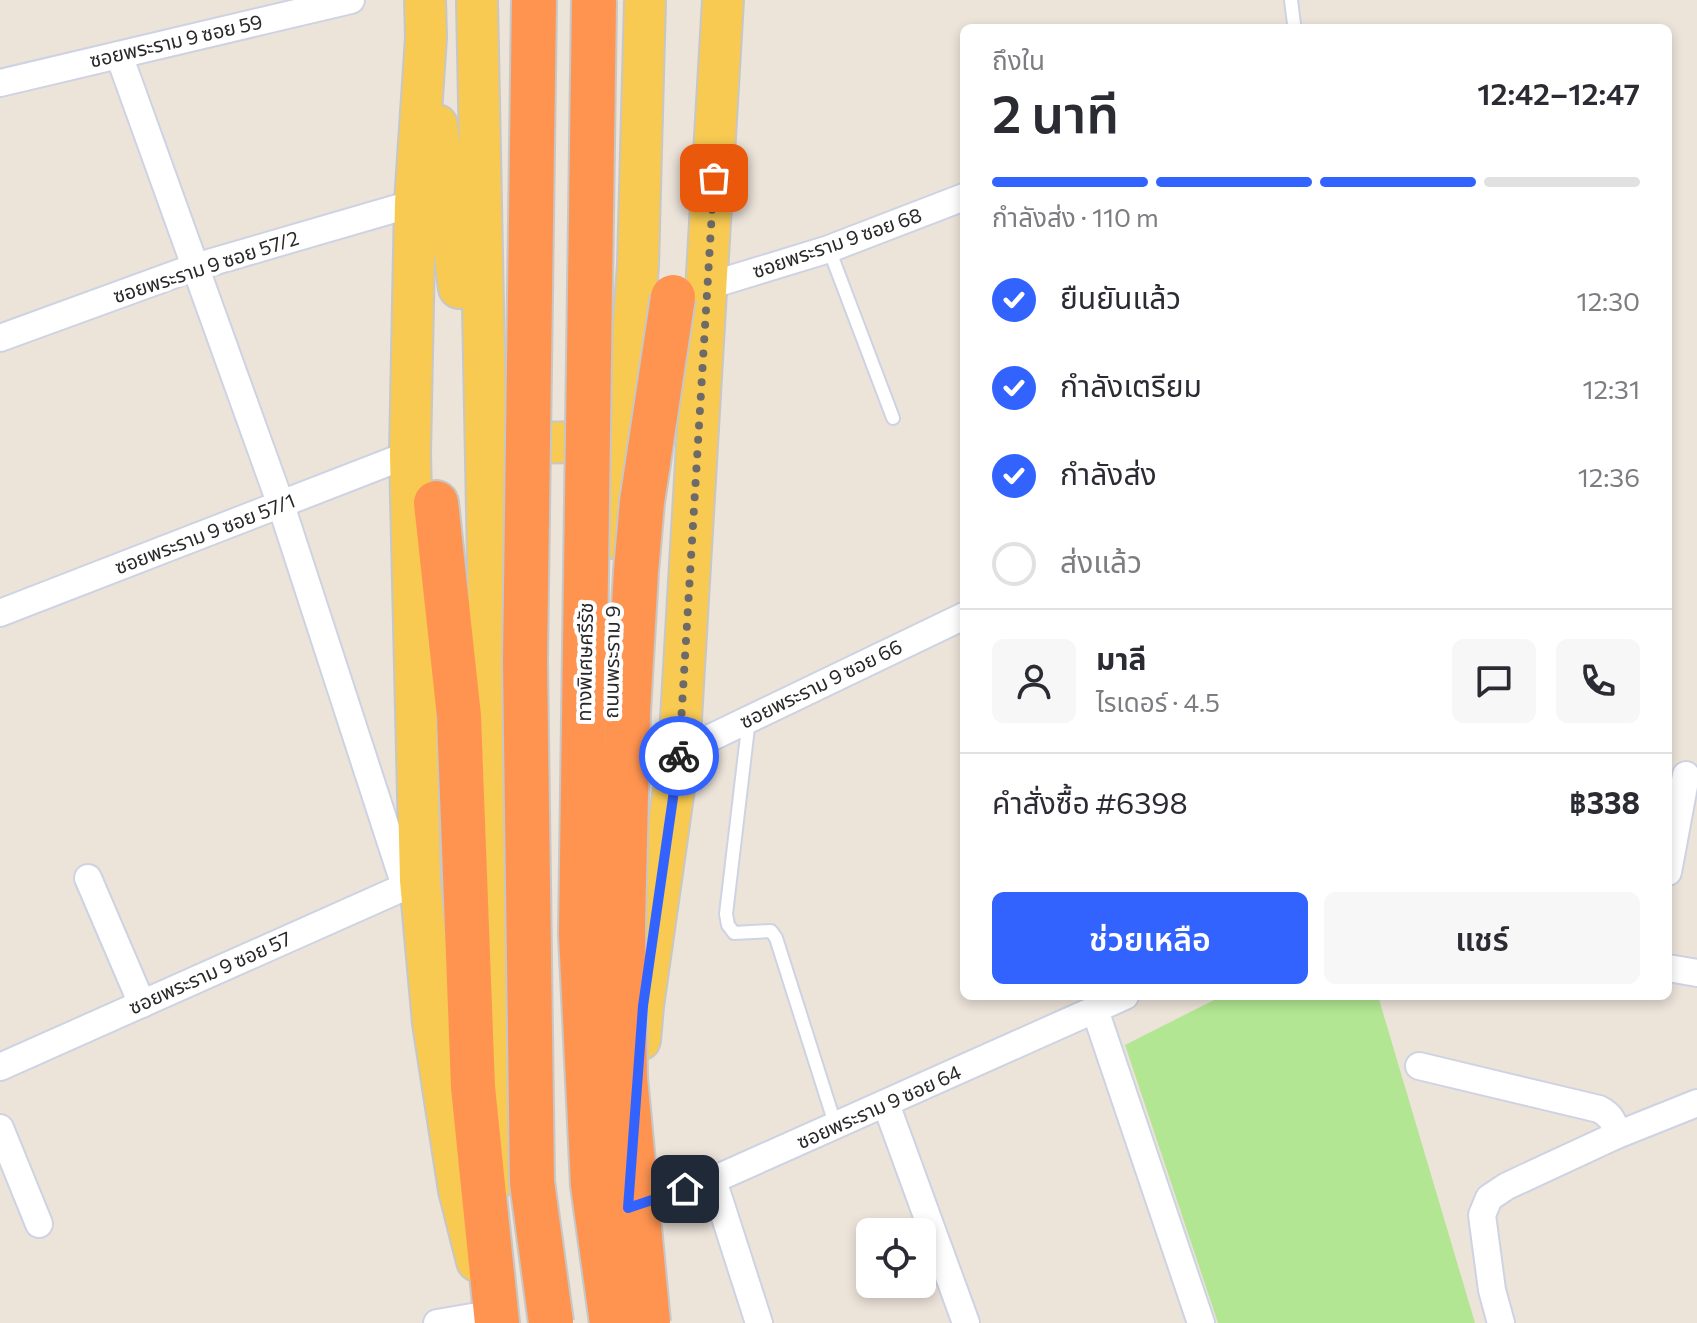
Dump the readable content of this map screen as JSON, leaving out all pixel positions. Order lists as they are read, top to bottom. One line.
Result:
{"streets":{"highway":["ทางพิเศษศรีรัช"],"main road":["ถนนพระราม 9"],"street":["ซอยพระราม 9 ซอย 59","ซอยพระราม 9 ซอย 68","ซอยพระราม 9 ซอย 57/2","ซอยพระราม 9 ซอย 57/1","ซอยพระราม 9 ซอย 66","ซอยพระราม 9 ซอย 57","ซอยพระราม 9 ซอย 64"]},"crossings":[["ถนนพระราม 9","ซอยพระราม 9 ซอย 64"]],"page":{"heading":["2 นาที","ถึงใน","12:42–12:47"],"panel":["มาลี","ไรเดอร์ · 4.5","คำสั่งซื้อ #6398","฿338"],"bar":"กำลังส่ง · 110 m","list":[["ยืนยันแล้ว","12:30"],["กำลังเตรียม","12:31"],["กำลังส่ง","12:36"],"ส่งแล้ว"],"buttons":["ช่วยเหลือ","แชร์"]}}
